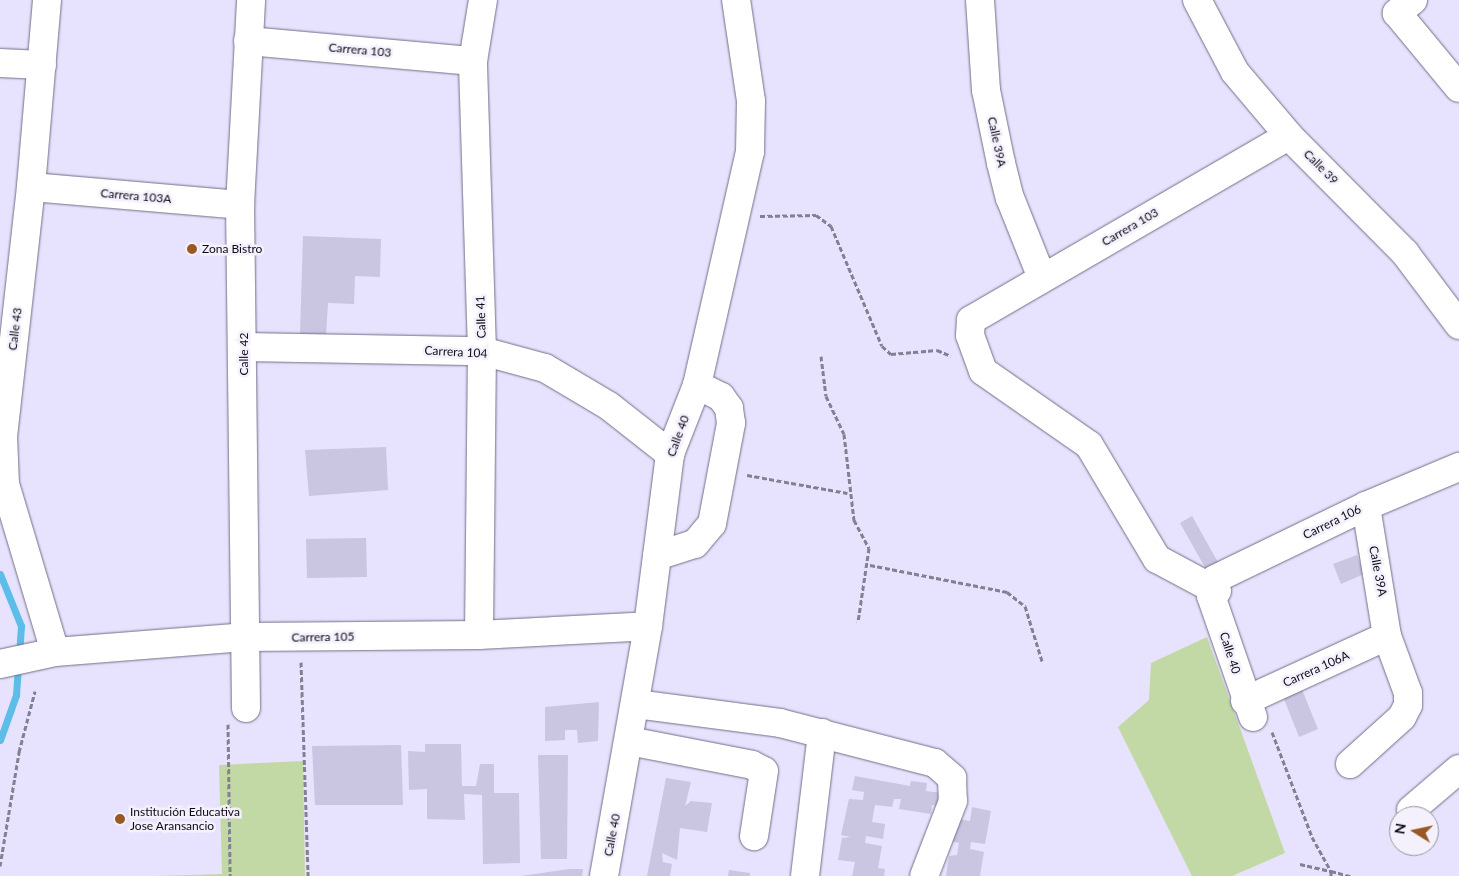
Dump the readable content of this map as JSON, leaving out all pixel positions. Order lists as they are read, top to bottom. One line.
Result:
{"streets":{"street":["Carrera 103","Calle 39A","Calle 39","Carrera 103A","Calle 41","Calle 43","Carrera 104","Calle 42","Calle 40","Carrera 106","Carrera 105","Carrera 106A"]},"crossings":[["Carrera 103","Calle 39A"],["Carrera 103","Calle 39"],["Carrera 103","Calle 41"],["Carrera 103","Calle 42"],["Calle 39A","Carrera 106"],["Calle 39A","Carrera 106A"],["Carrera 103A","Calle 43"],["Carrera 103A","Calle 42"],["Calle 41","Carrera 104"],["Calle 41","Carrera 105"],["Calle 43","Carrera 105"],["Carrera 104","Calle 42"],["Carrera 104","Calle 40"],["Calle 42","Carrera 105"],["Calle 40","Carrera 106"],["Calle 40","Carrera 105"],["Calle 40","Carrera 106A"]],"places":["Zona Bistro","Institución Educativa Jose Aransancio"],"north":"left"}
